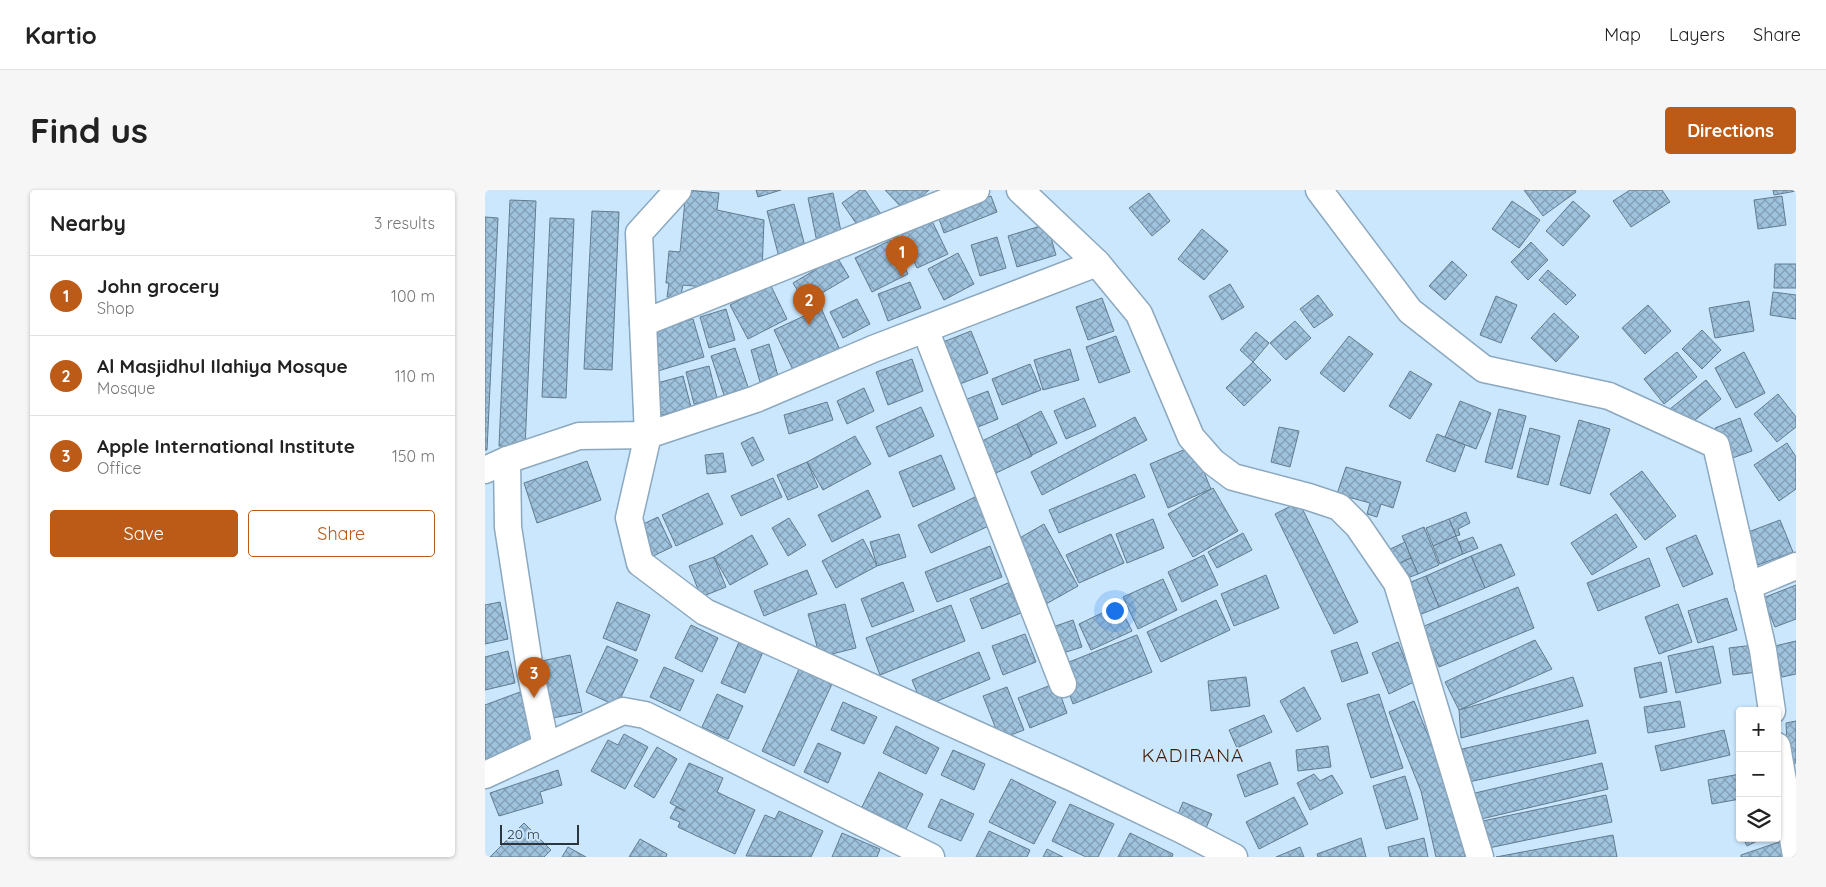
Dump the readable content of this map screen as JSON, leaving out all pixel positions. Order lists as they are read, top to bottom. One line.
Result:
{"districts":["KADIRANA"],"scale_bar":"20 m","page":{"header":"Kartio","nav":["Map","Layers","Share"],"buttons":["Directions",["Save","Share"]],"title":"Find us","heading":["Nearby","3 results"],"pins":["1","2","3"],"list":[{"mark":"1","name":"John grocery","note":"Shop","value":"100 m"},{"mark":"2","name":"Al Masjidhul Ilahiya Mosque","note":"Mosque","value":"110 m"},{"mark":"3","name":"Apple International Institute","note":"Office","value":"150 m"}],"map_buttons":["+","−"],"scale":"20 m"}}
